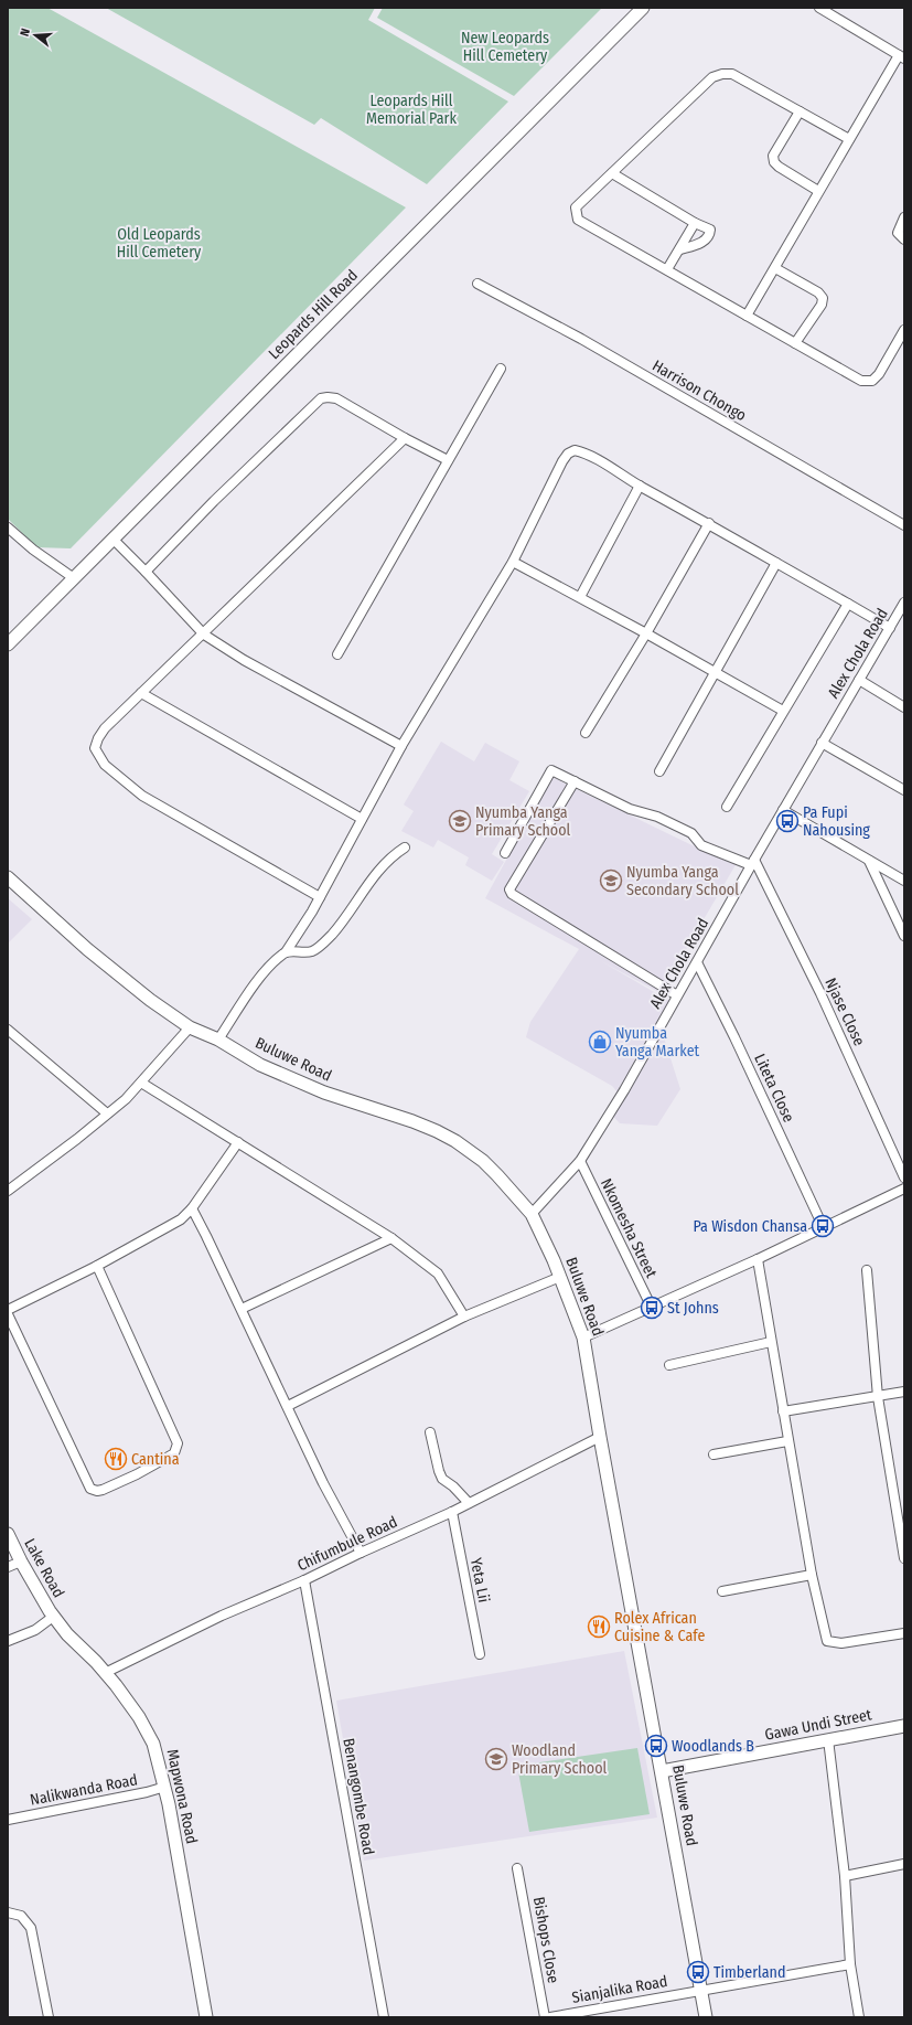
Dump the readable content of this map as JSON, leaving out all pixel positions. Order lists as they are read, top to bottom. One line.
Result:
{"streets":{"street":["Leopards Hill Road","Harrison Chongo","Alex Chola Road","Njase Close","Buluwe Road","Liteta Close","Nkomesha Street","Chifumbule Road","Lake Road","Yeta Lii","Gawa Undi Street","Nalikwanda Road","Mapwona Road","Benangombe Road","Bishops Close","Sianjalika Road"]},"crossings":[["Alex Chola Road","Njase Close"],["Alex Chola Road","Buluwe Road"],["Alex Chola Road","Liteta Close"],["Alex Chola Road","Nkomesha Street"],["Buluwe Road","Chifumbule Road"],["Buluwe Road","Gawa Undi Street"],["Buluwe Road","Sianjalika Road"],["Chifumbule Road","Yeta Lii"],["Chifumbule Road","Mapwona Road"],["Chifumbule Road","Benangombe Road"],["Lake Road","Mapwona Road"],["Nalikwanda Road","Mapwona Road"]],"parks":["New Leopards Hill Cemetery","Leopards Hill Memorial Park","Old Leopards Hill Cemetery"],"places":{"school or university":["Nyumba Yanga Primary School","Nyumba Yanga Secondary School","Woodland Primary School"],"bus stop":["Pa Fupi Nahousing","Pa Wisdon Chansa","St Johns","Woodlands B","Timberland"],"shop":["Nyumba Yanga Market"],"restaurant":["Cantina","Rolex African Cuisine & Cafe"]},"north":"left"}
